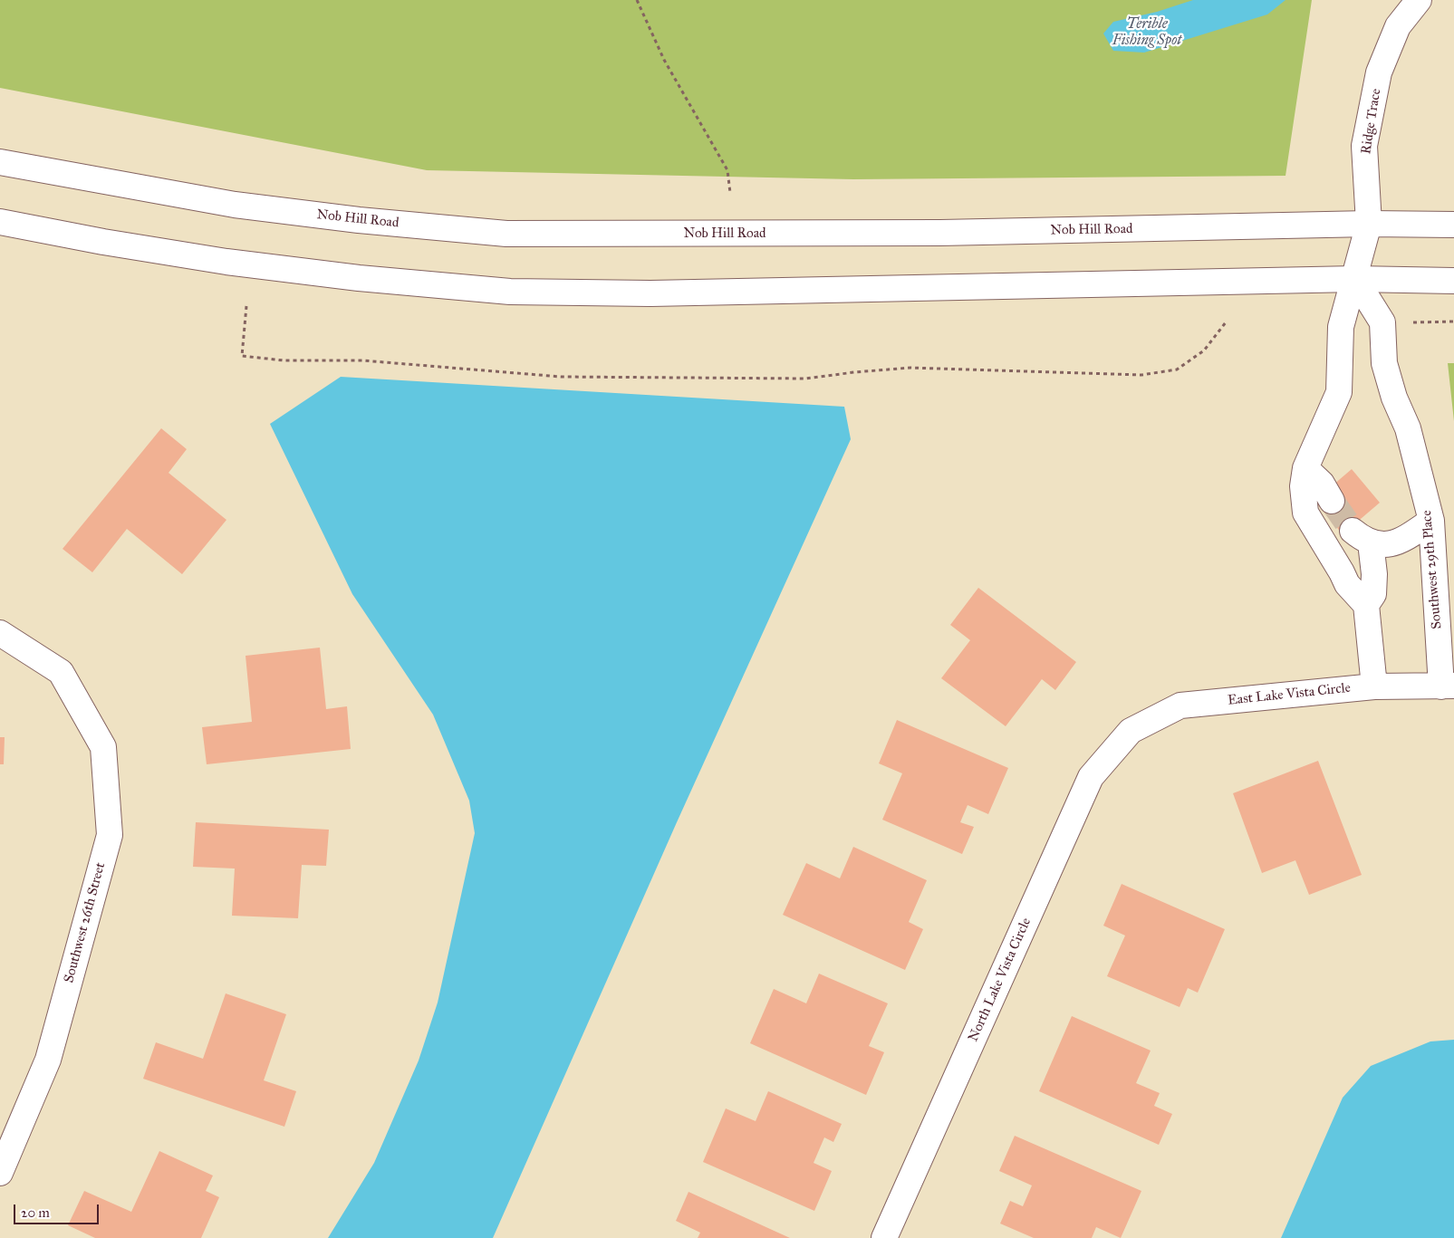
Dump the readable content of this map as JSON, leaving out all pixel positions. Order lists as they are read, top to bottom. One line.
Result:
{"streets":{"main road":["Ridge Trace","Nob Hill Road","Southwest 29th Place","East Lake Vista Circle","Southwest 26th Street","North Lake Vista Circle"]},"crossings":[["Ridge Trace","Nob Hill Road"],["Ridge Trace","Southwest 29th Place"],["Southwest 29th Place","East Lake Vista Circle"],["East Lake Vista Circle","North Lake Vista Circle"]],"water":["Terible Fishing Spot"],"scale_bar":"20 m"}
